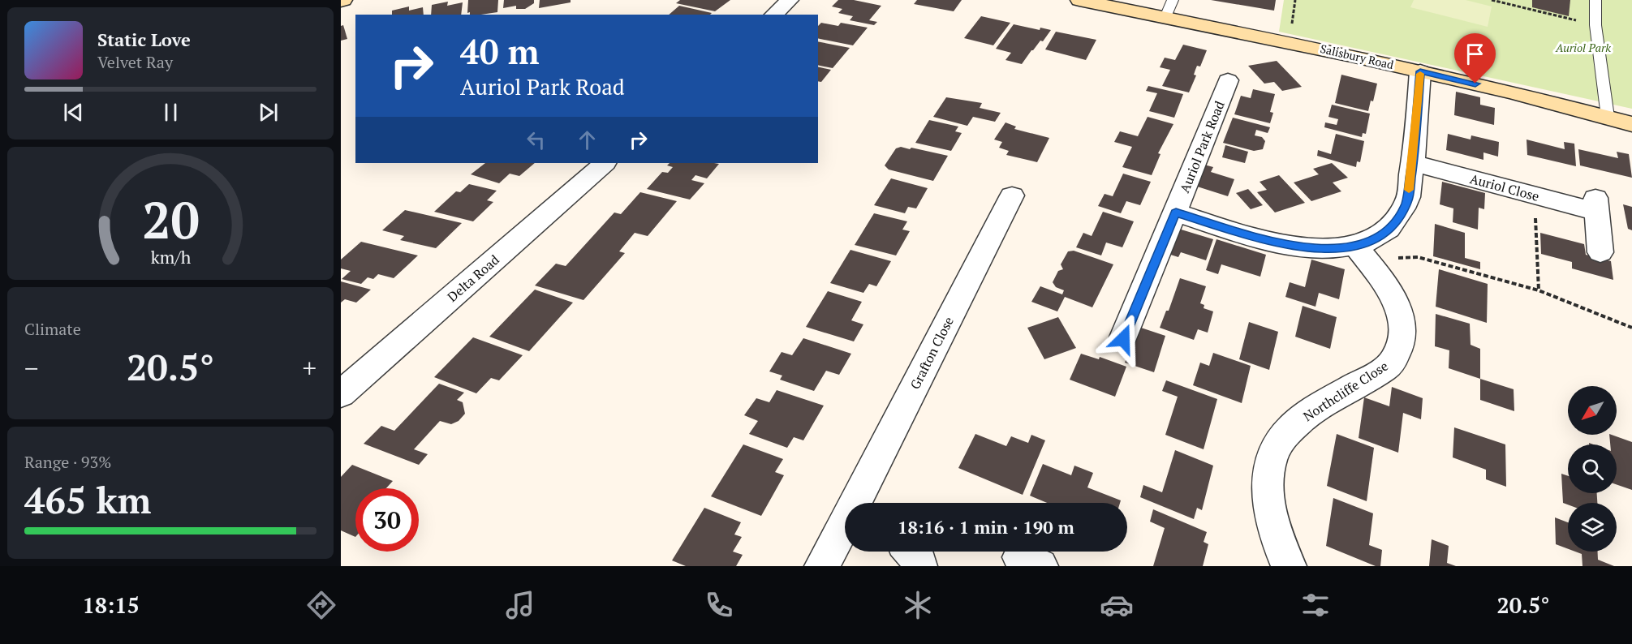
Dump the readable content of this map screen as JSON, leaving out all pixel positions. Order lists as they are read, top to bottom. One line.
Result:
{"streets":{"street":["Salisbury Road","Auriol Park Road","Auriol Close","Delta Road","Grafton Close","Northcliffe Close"]},"parks":["Auriol Park"],"north":"bottom left","page":{"turn":["40 m","Auriol Park Road"],"song":["Static Love","Velvet Ray"],"tile":["Climate",["Range · 93%","465 km"]],"heat":["−","20.5°","+"],"limit":"30","trip":"18:16 · 1 min · 190 m","tabs":["18:15","20.5°"],"gauge":["20","km/h"]}}
